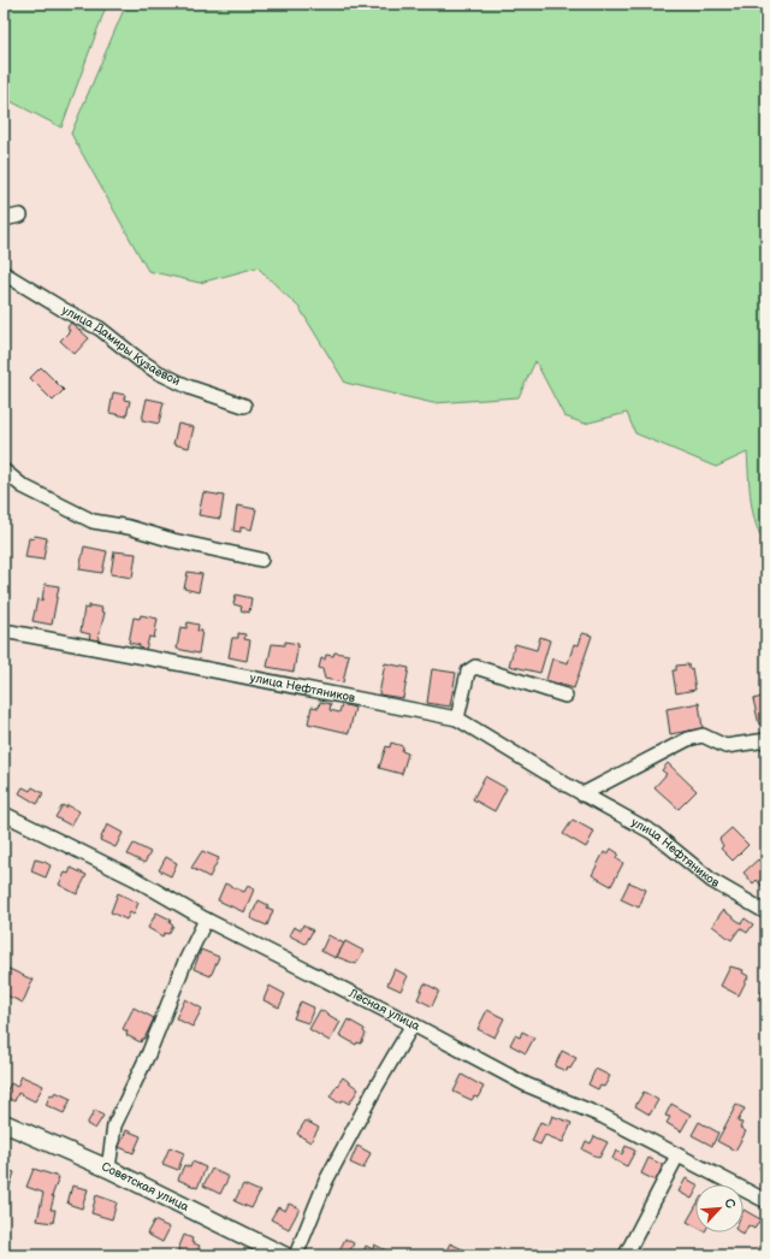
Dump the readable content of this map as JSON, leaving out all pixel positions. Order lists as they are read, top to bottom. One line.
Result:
{"streets":{"street":["улица Дамиры Кузаевой","улица Нефтяников","Лесная улица","Советская улица"]},"north":"top right"}
